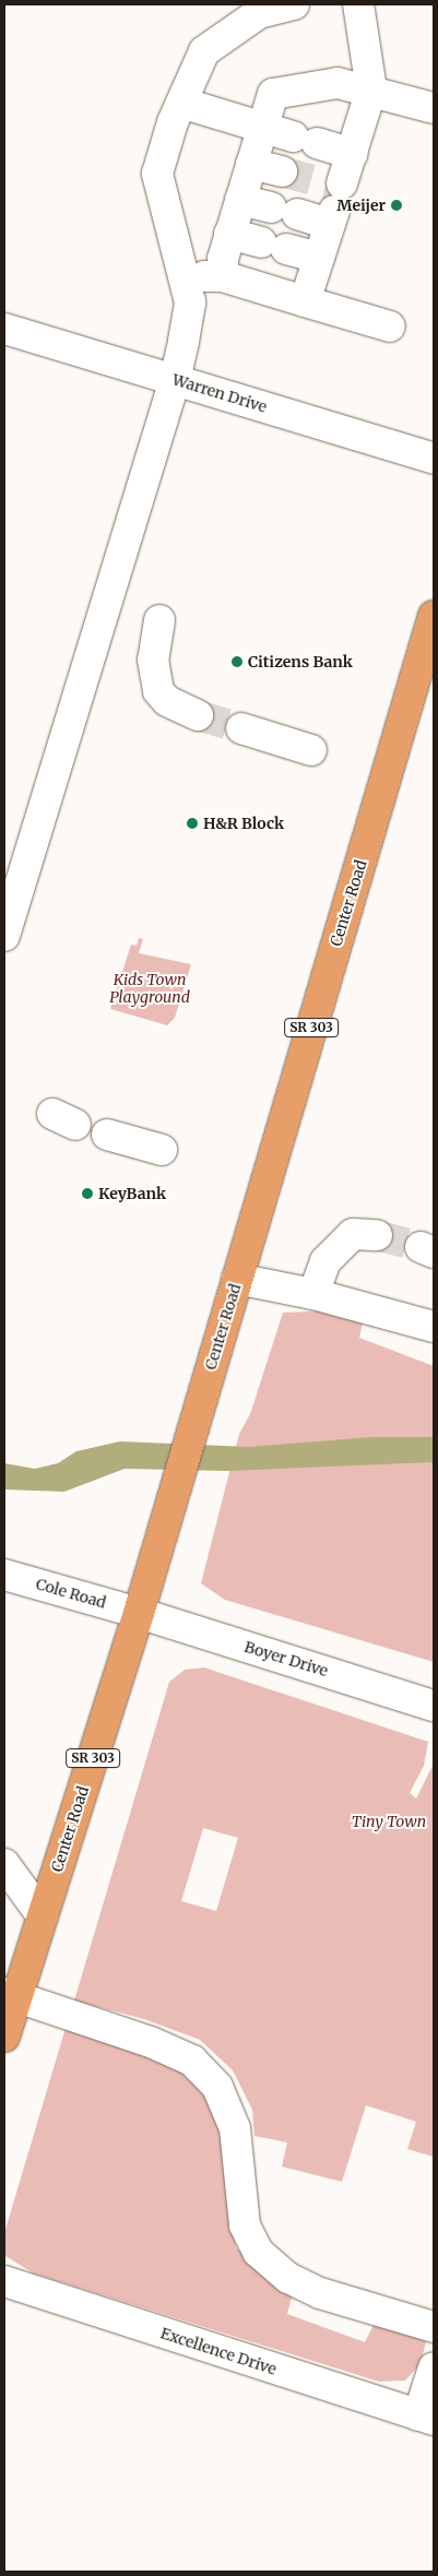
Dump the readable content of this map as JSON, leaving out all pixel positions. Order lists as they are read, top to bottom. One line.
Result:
{"streets":{"main road":["Center Road","SR 303"],"street":["Warren Drive","Cole Road","Boyer Drive","Excellence Drive"]},"crossings":[["Center Road","Cole Road"],["Center Road","Boyer Drive"],["Cole Road","Boyer Drive"]],"parks":["Kids Town Playground","Tiny Town"],"places":["Meijer","Citizens Bank","H&R Block","KeyBank"]}
